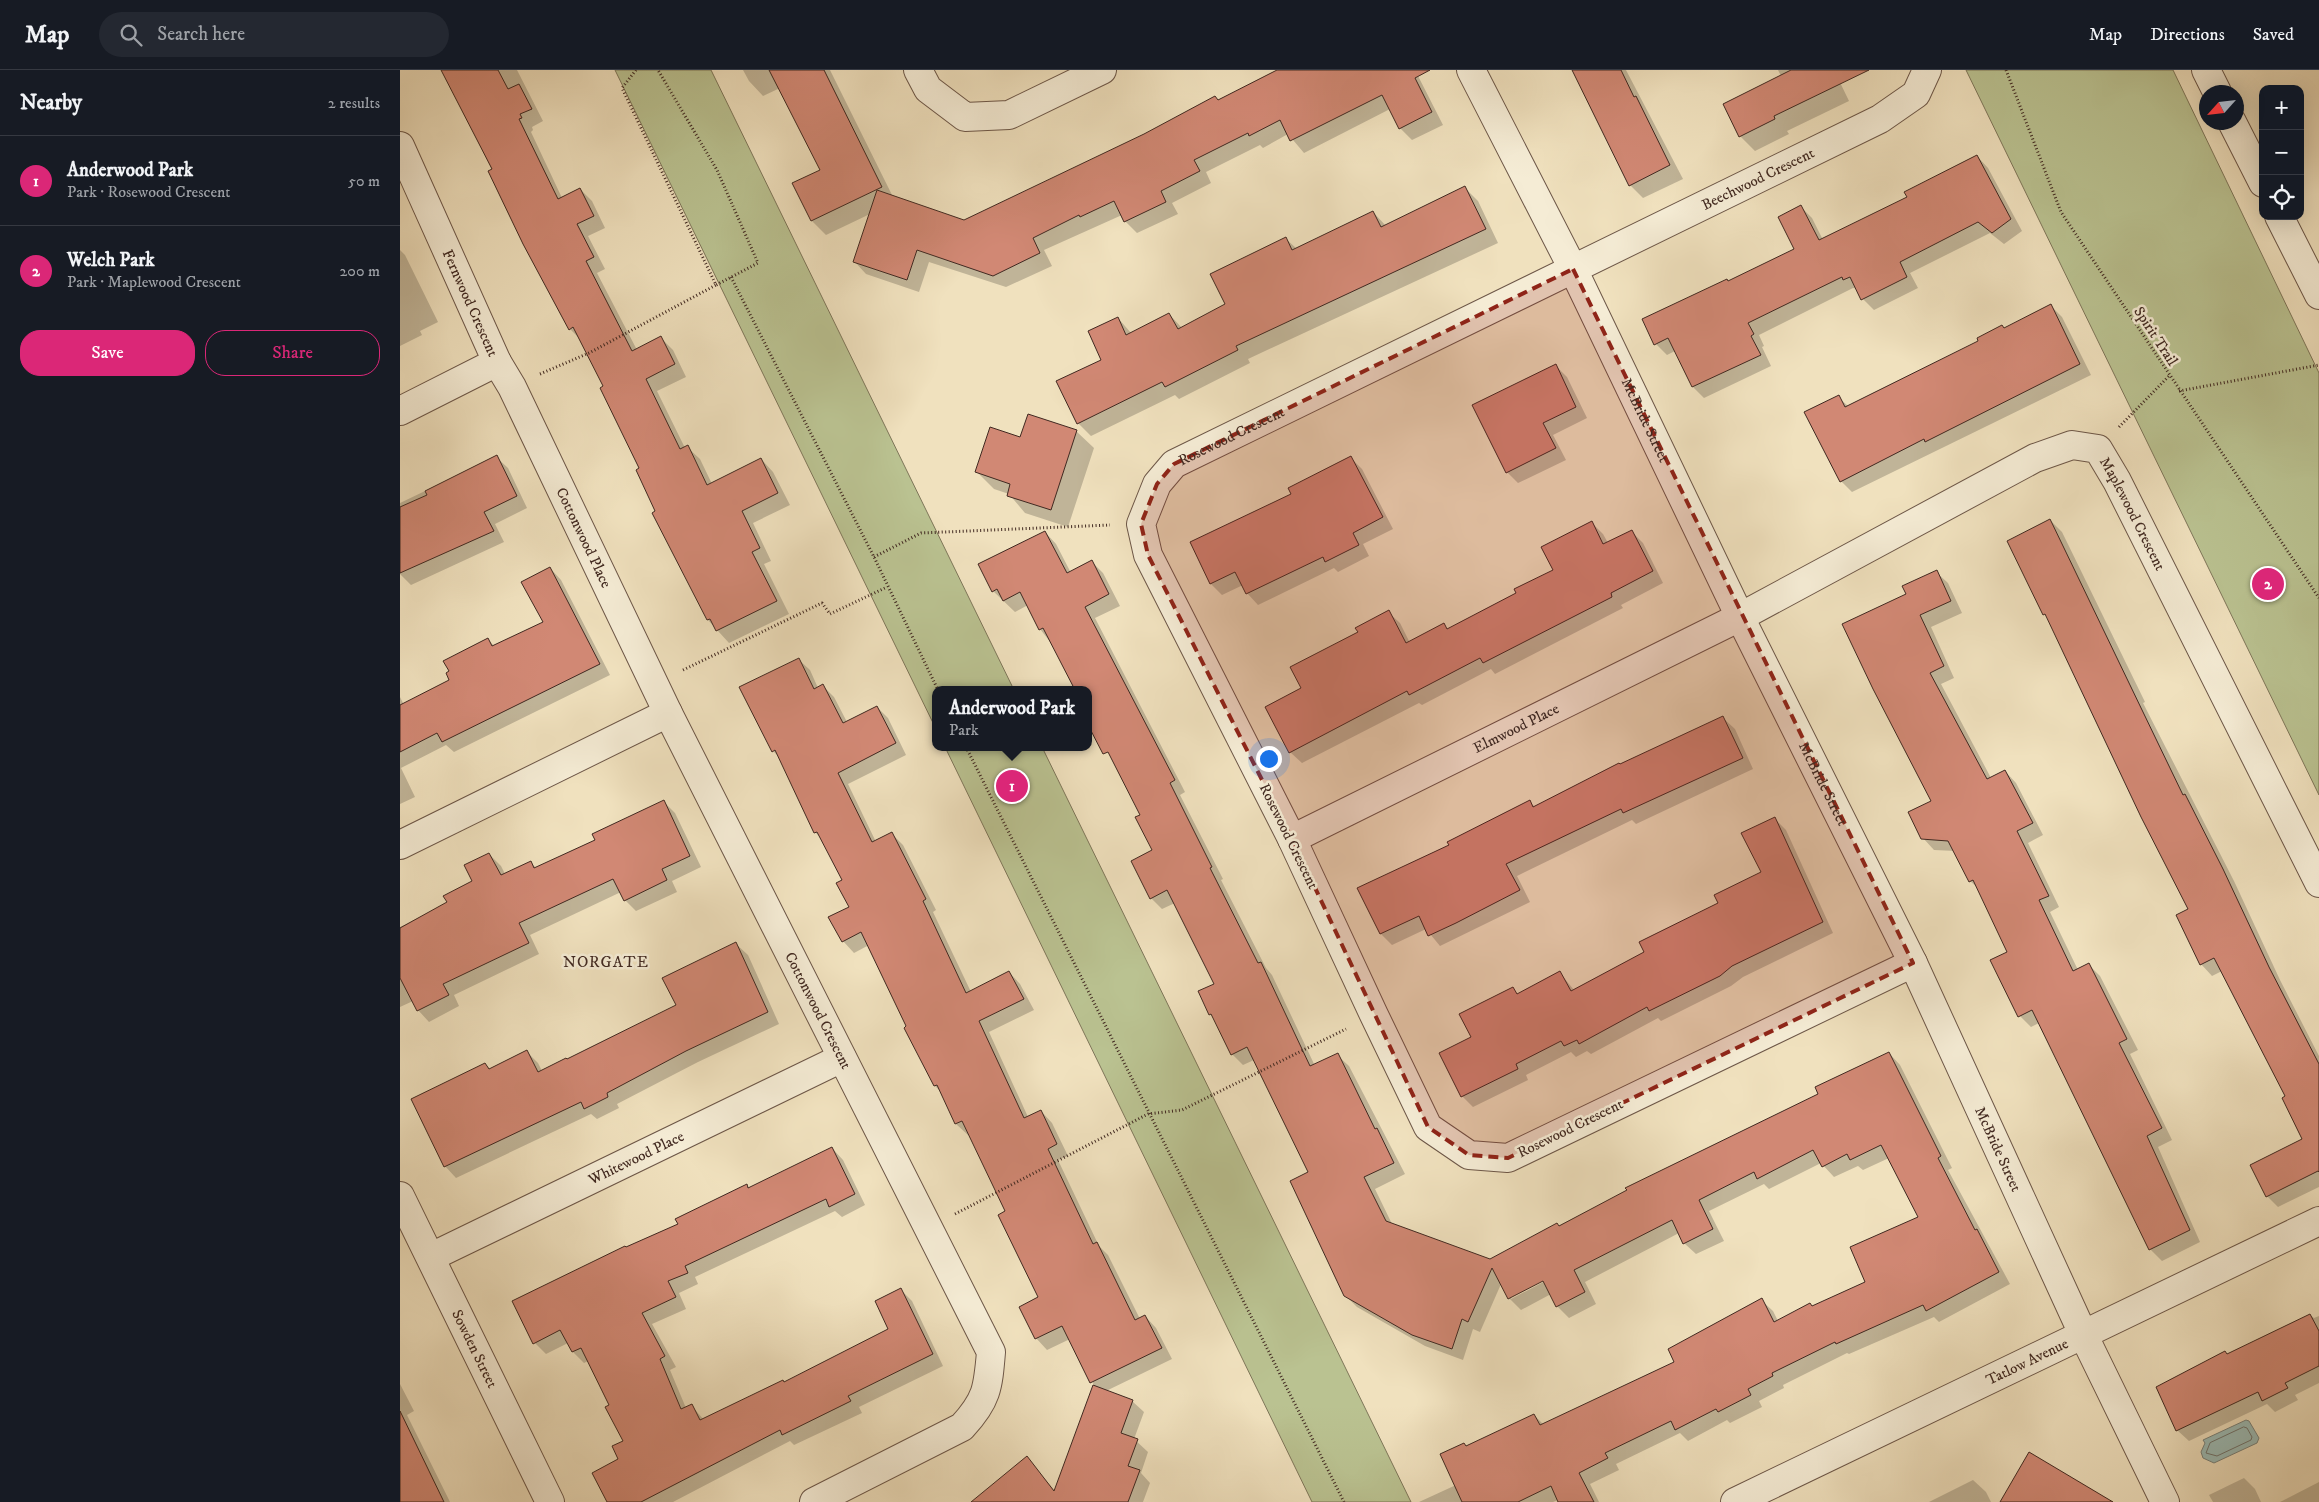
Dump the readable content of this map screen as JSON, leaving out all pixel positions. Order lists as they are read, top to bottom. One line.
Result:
{"streets":{"street":["Beechwood Crescent","Fernwood Crescent","McBride Street","Rosewood Crescent","Maplewood Crescent","Cottonwood Place","Elmwood Place","Cottonwood Crescent","Whitewood Place","Sowden Street","Tatlow Avenue"],"path":["Spirit Trail"]},"crossings":[["Beechwood Crescent","McBride Street"],["Beechwood Crescent","Rosewood Crescent"],["Fernwood Crescent","Cottonwood Place"],["McBride Street","Rosewood Crescent"],["McBride Street","Maplewood Crescent"],["McBride Street","Elmwood Place"],["McBride Street","Tatlow Avenue"],["Rosewood Crescent","Elmwood Place"],["Maplewood Crescent","Elmwood Place"],["Cottonwood Place","Cottonwood Crescent"],["Cottonwood Crescent","Whitewood Place"],["Whitewood Place","Sowden Street"]],"districts":["NORGATE"],"north":"bottom left","page":{"header":"Map","search":"Search here","nav":["Map","Directions","Saved"],"heading":["Nearby","2 results"],"map_buttons":["+","−"],"list":[{"mark":"1","name":"Anderwood Park","note":"Park · Rosewood Crescent","value":"50 m"},{"mark":"2","name":"Welch Park","note":"Park · Maplewood Crescent","value":"200 m"}],"buttons":["Save","Share"],"pins":["2","1"],"popup":["Anderwood Park","Park"]}}
